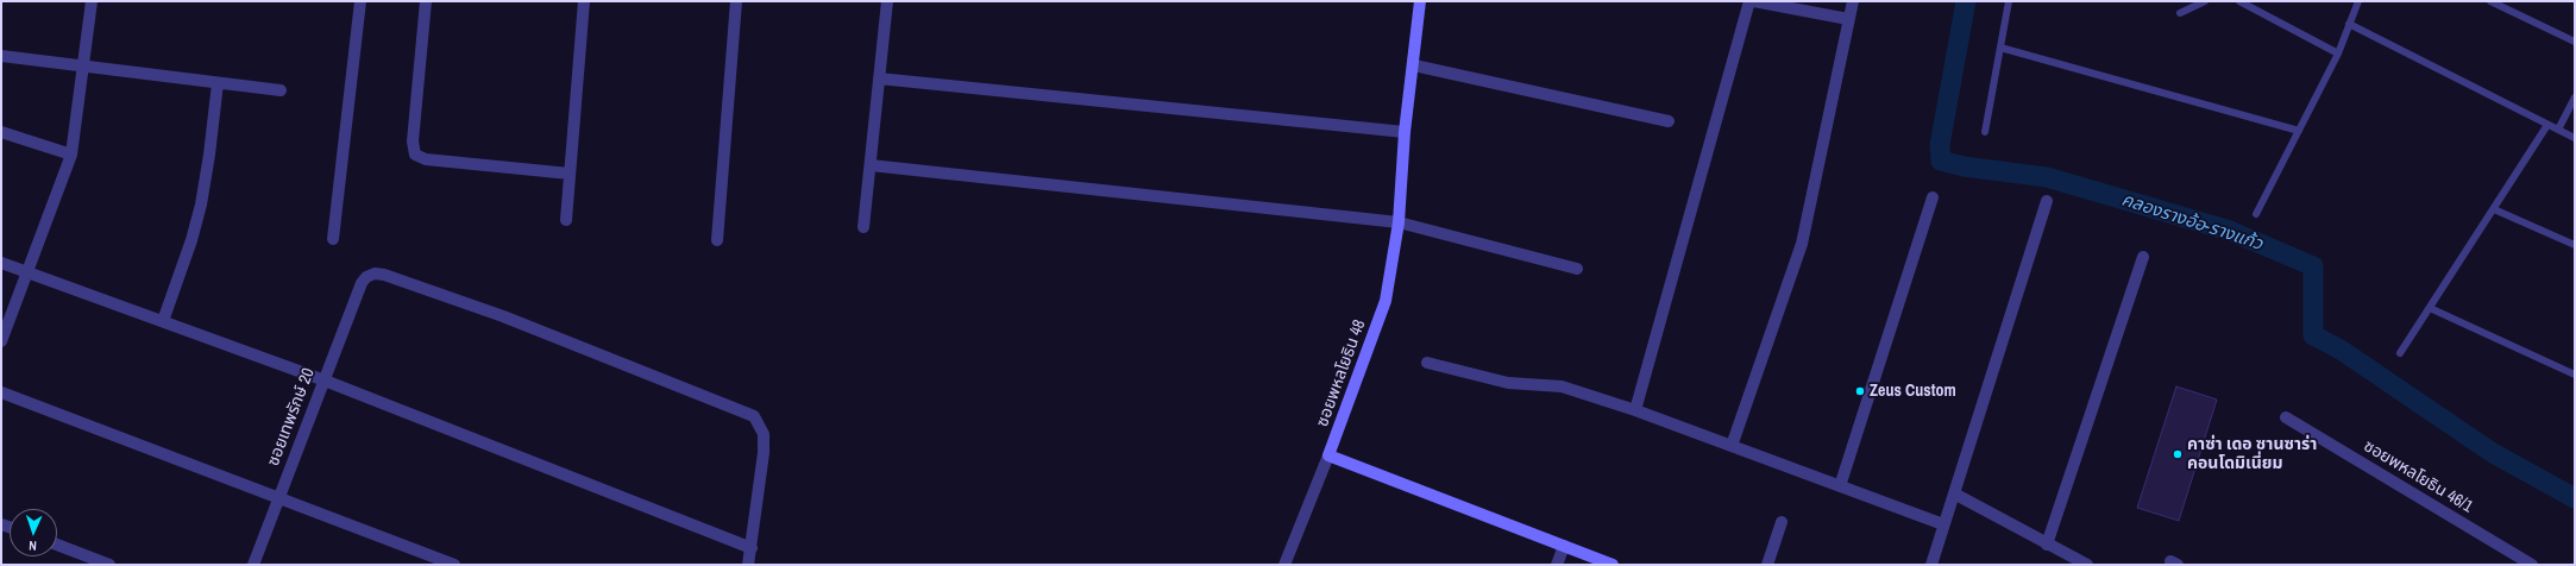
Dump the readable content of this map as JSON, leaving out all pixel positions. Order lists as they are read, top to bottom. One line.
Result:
{"streets":{"street":["ซอยพหลโยธิน 48","ซอยเทพรักษ์ 20","ซอยพหลโยธิน 46/1"]},"water":["คลองรางอ้อ-รางแก้ว"],"places":["Zeus Custom","คาซ่า เดอ ซานซาร่า คอนโดมิเนี่ยม"],"north":"bottom"}
